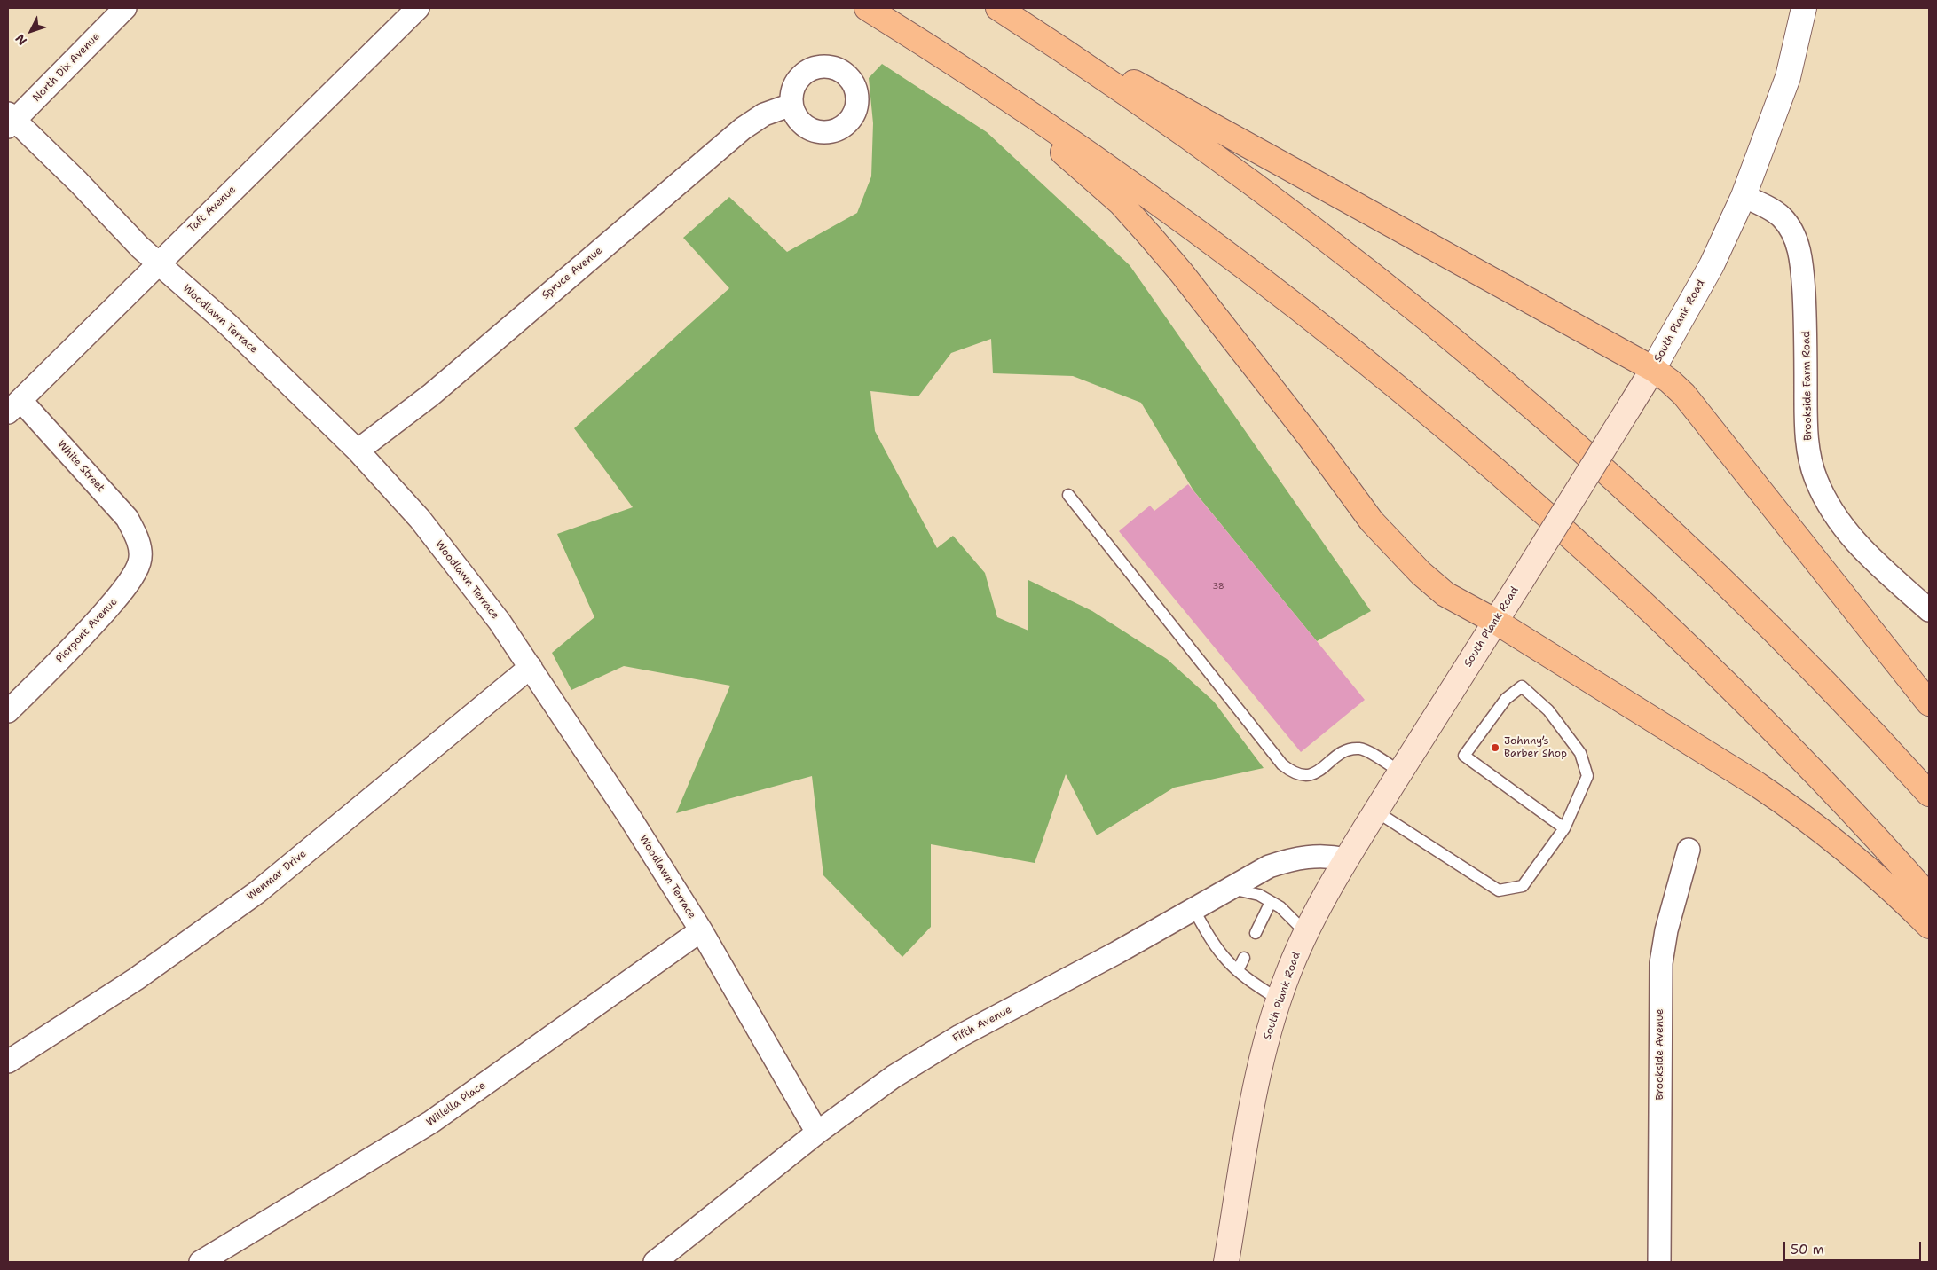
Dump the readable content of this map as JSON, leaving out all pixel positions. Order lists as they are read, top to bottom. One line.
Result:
{"streets":{"main road":["South Plank Road"],"street":["North Dix Avenue","Taft Avenue","Spruce Avenue","Woodlawn Terrace","Brookside Farm Road","White Street","Pierpont Avenue","Wenmar Drive","Fifth Avenue","Brookside Avenue","Willella Place"]},"crossings":[["North Dix Avenue","Woodlawn Terrace"],["Taft Avenue","Woodlawn Terrace"],["Taft Avenue","White Street"],["Spruce Avenue","Woodlawn Terrace"],["Woodlawn Terrace","Wenmar Drive"],["Woodlawn Terrace","Fifth Avenue"],["Woodlawn Terrace","Willella Place"],["South Plank Road","Brookside Farm Road"],["South Plank Road","Fifth Avenue"],["White Street","Pierpont Avenue"]],"places":["Johnny’s Barber Shop"],"house_numbers":["38"],"scale_bar":"50 m","north":"bottom left"}
